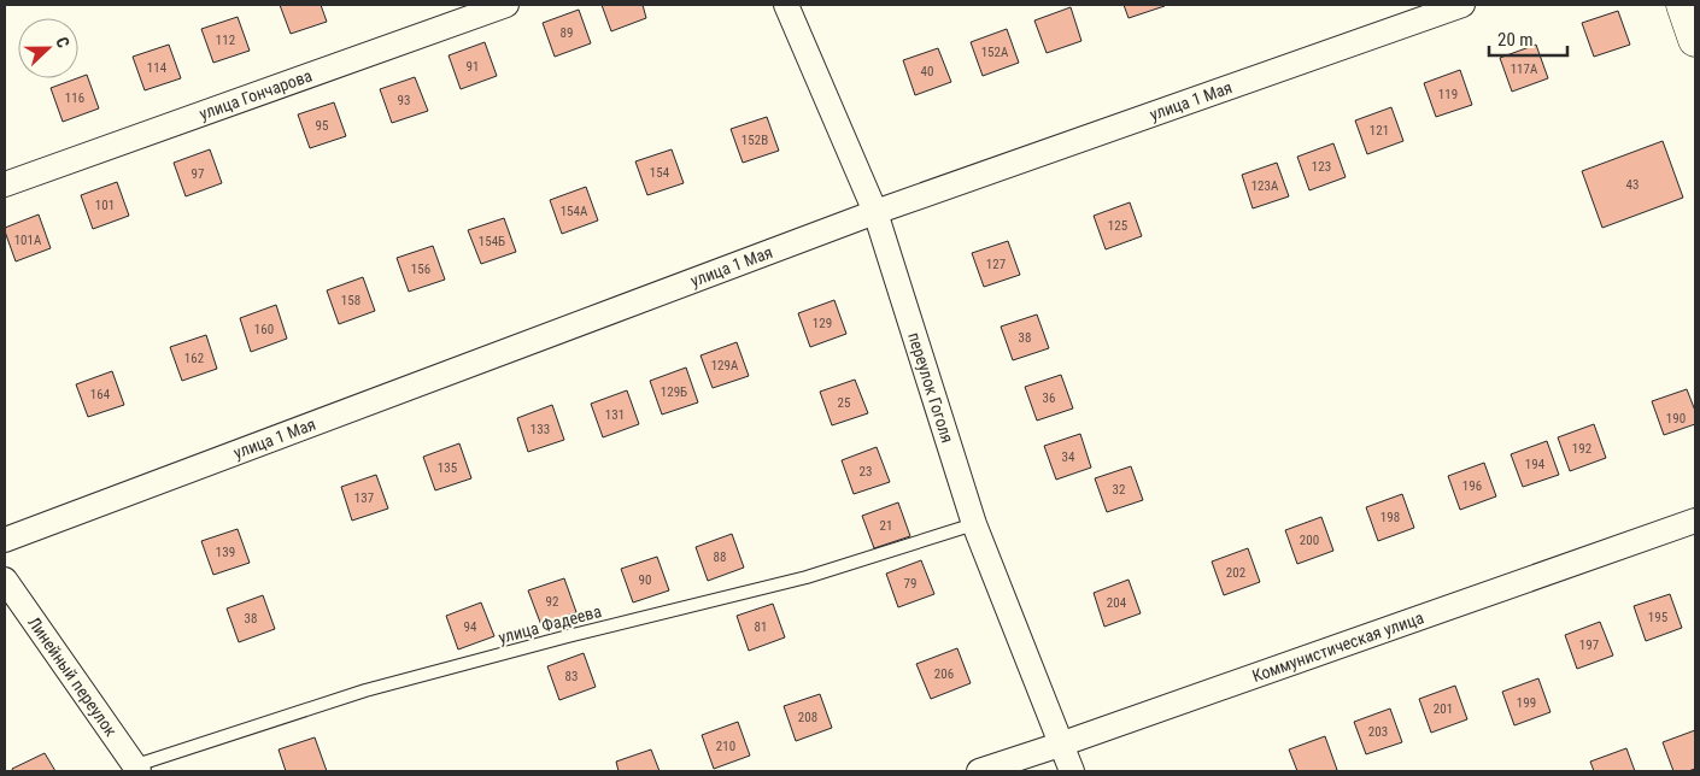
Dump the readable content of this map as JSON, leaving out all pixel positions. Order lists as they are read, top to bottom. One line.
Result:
{"streets":{"street":["улица Гончарова","улица 1 Мая","переулок Гоголя","Коммунистическая улица","Линейный переулок"],"lane":["улица Фадеева"]},"crossings":[["улица 1 Мая","переулок Гоголя"],["переулок Гоголя","улица Фадеева"],["переулок Гоголя","Коммунистическая улица"],["улица Фадеева","Линейный переулок"]],"house_numbers":["89","112","152А","91","114","117А","40","119","116","93","95","121","152В","123","154","97","43","123А","101","154А","125","101А","154Б","127","156","158","129","160","38","162","129А","129Б","164","36","25","131","190","133","192","34","194","135","23","196","32","137","198","21","200","139","88","202","90","79","92","204","195","38","94","81","197","206","83","199","201","208","203","210"],"scale_bar":"20 m","north":"right"}
